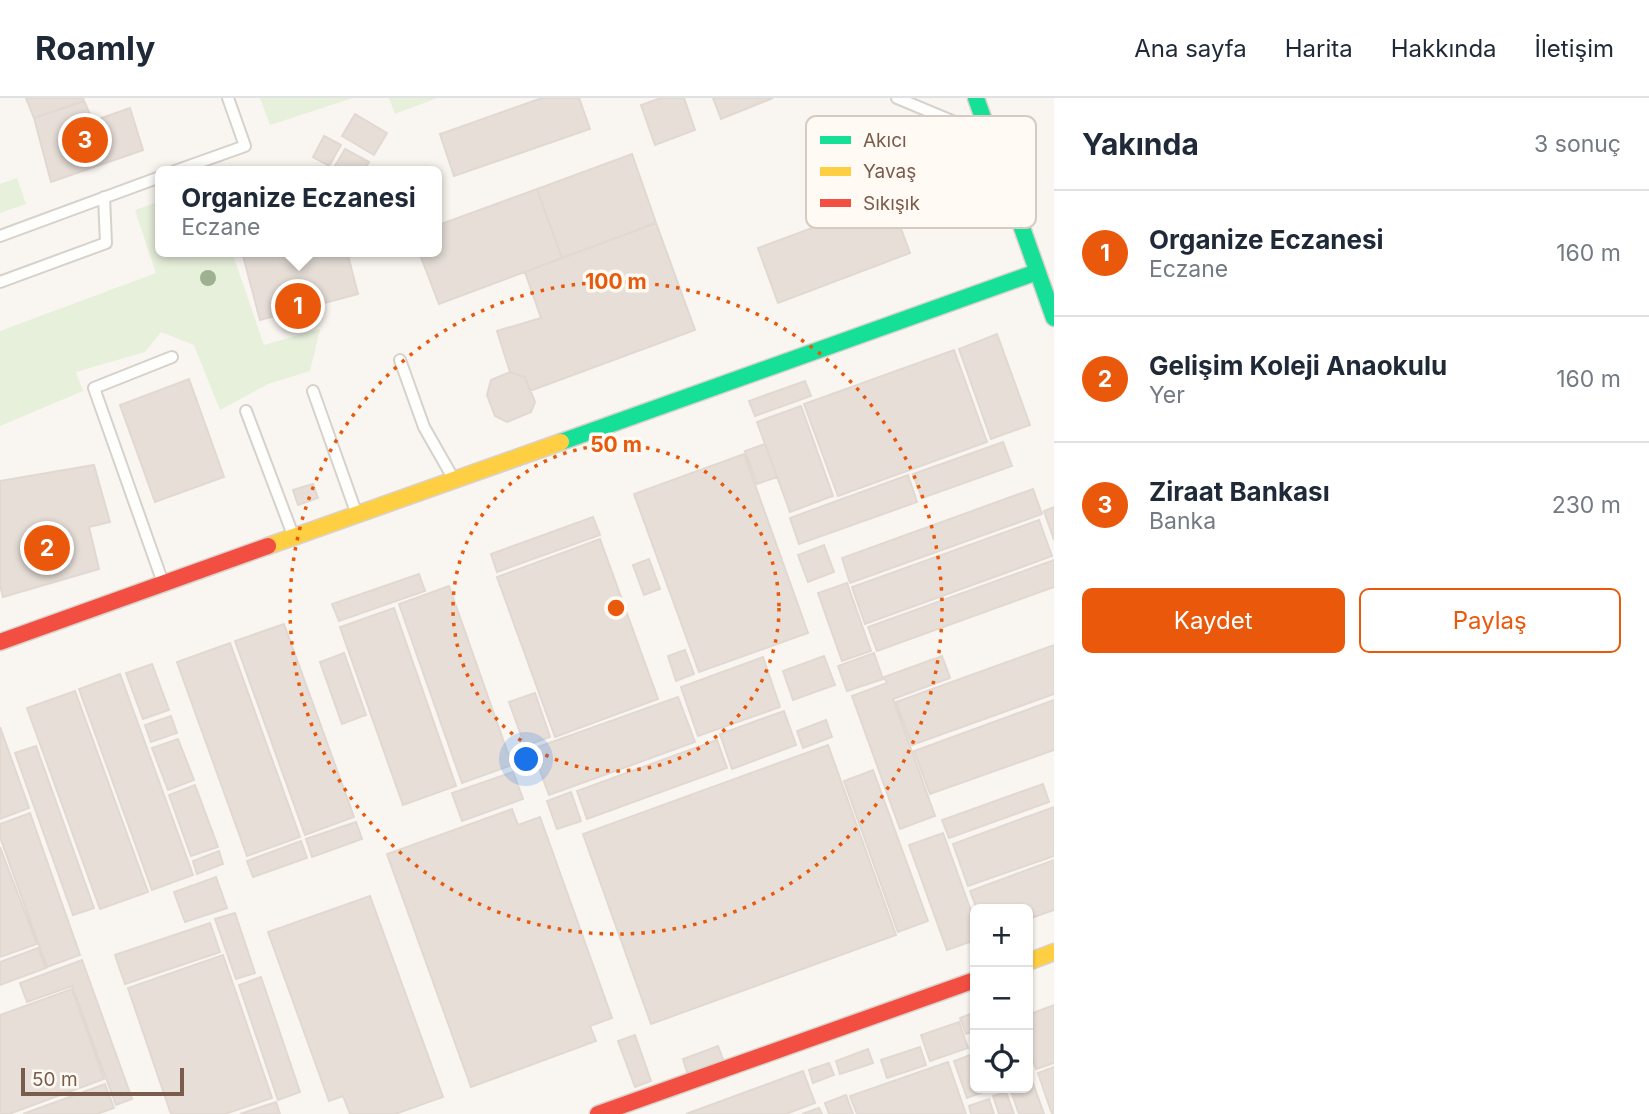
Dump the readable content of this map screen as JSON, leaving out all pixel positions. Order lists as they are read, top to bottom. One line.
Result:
{"legend":["Akıcı","Yavaş","Sıkışık"],"scale_bar":"50 m","page":{"header":"Roamly","nav":["Ana sayfa","Harita","Hakkında","İletişim"],"heading":["Yakında","3 sonuç"],"pins":["3","1","2"],"popup":["Organize Eczanesi","Eczane"],"list":[{"mark":"1","name":"Organize Eczanesi","note":"Eczane","value":"160 m"},{"mark":"2","name":"Gelişim Koleji Anaokulu","note":"Yer","value":"160 m"},{"mark":"3","name":"Ziraat Bankası","note":"Banka","value":"230 m"}],"buttons":["Kaydet","Paylaş"],"map_buttons":["+","−"],"scale":"50 m"},"rings":["100 m","50 m"]}
